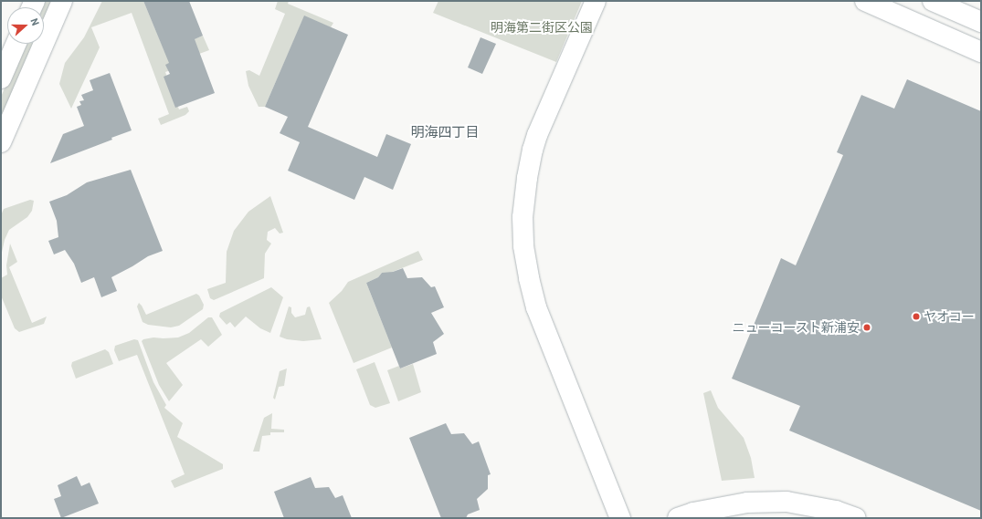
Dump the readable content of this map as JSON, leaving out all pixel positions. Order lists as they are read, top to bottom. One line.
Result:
{"districts":["明海四丁目"],"parks":["明海第二街区公園"],"places":["ヤオコー","ニューコースト新浦安"],"north":"right"}
